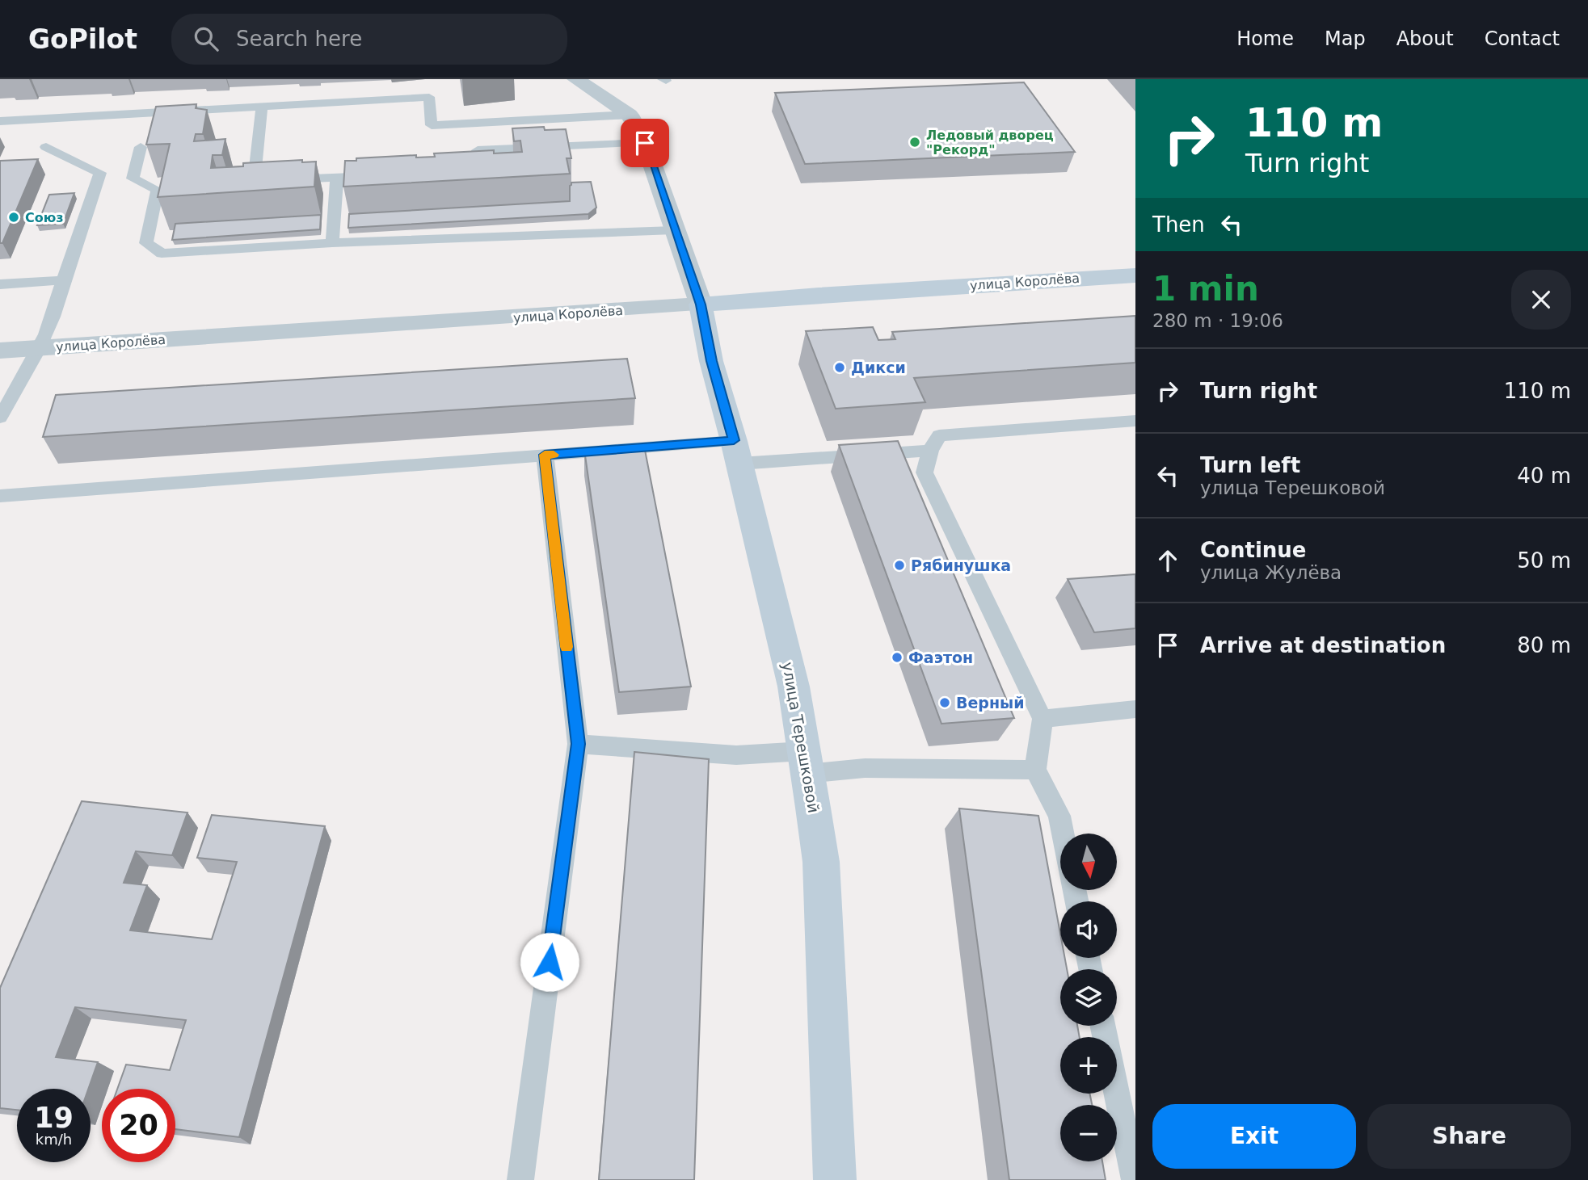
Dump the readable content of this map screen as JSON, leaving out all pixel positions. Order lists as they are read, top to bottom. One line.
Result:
{"streets":{"main road":["улица Королёва","улица Терешковой"]},"crossings":[["улица Королёва","улица Терешковой"]],"places":["Ледовый дворец \"Рекорд\"","Союз","Дикси","Рябинушка","Фаэтон","Верный"],"north":"bottom","page":{"header":"GoPilot","search":"Search here","nav":["Home","Map","About","Contact"],"turn":["110 m","Turn right"],"then":"Then","heading":["1 min","280 m · 19:06"],"list":[{"name":"Turn right","value":"110 m"},{"name":"Turn left","note":"улица Терешковой","value":"40 m"},{"name":"Continue","note":"улица Жулёва","value":"50 m"},{"name":"Arrive at destination","value":"80 m"}],"map_buttons":["+","−"],"speed":"19 km/h","limit":"20","buttons":["Exit","Share"]}}
